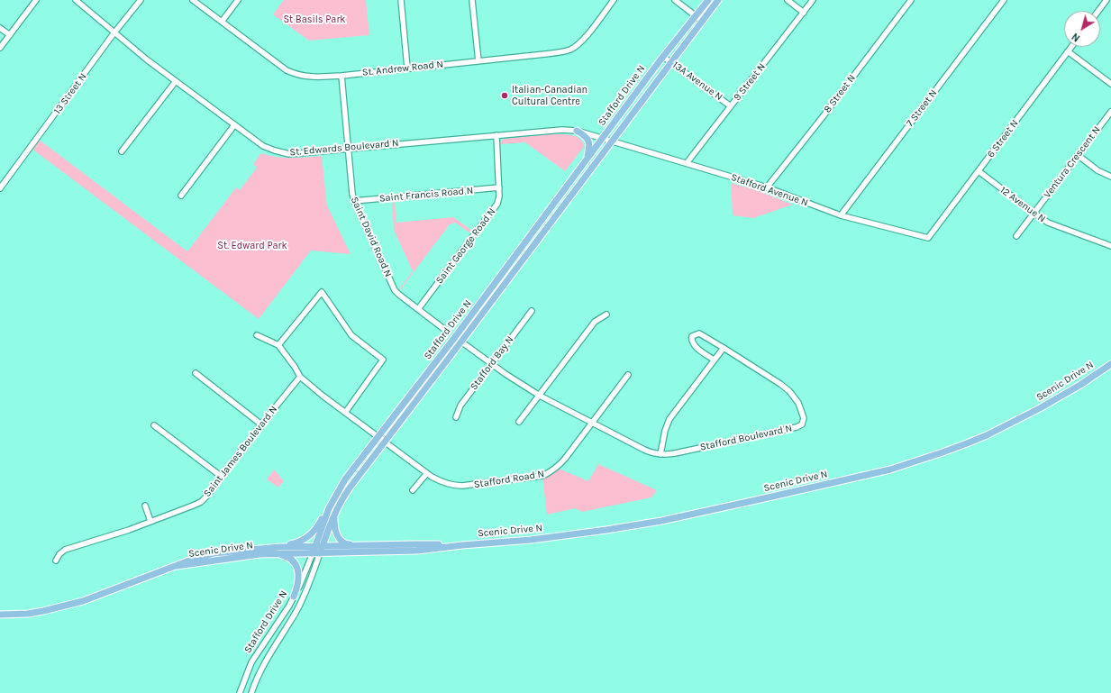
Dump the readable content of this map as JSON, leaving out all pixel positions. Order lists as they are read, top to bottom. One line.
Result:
{"streets":{"main road":["Stafford Drive N","Scenic Drive N"],"street":["St. Andrew Road N","13A Avenue N","9 Street N","13 Street N","8 Street N","7 Street N","6 Street N","St. Edwards Boulevard N","Ventura Crescent N","Stafford Avenue N","Saint Francis Road N","12 Avenue N","Saint David Road N","Saint George Road N","Stafford Bay N","Stafford Boulevard N","Saint James Boulevard N","Stafford Road N"]},"crossings":[["St. Andrew Road N","Saint David Road N"],["13A Avenue N","9 Street N"],["13A Avenue N","Stafford Drive N"],["9 Street N","Stafford Avenue N"],["13 Street N","St. Edwards Boulevard N"],["8 Street N","Stafford Avenue N"],["Stafford Drive N","St. Edwards Boulevard N"],["Stafford Drive N","Stafford Avenue N"],["Stafford Drive N","Scenic Drive N"],["Stafford Drive N","Stafford Boulevard N"],["Stafford Drive N","Stafford Road N"],["7 Street N","Stafford Avenue N"],["6 Street N","Stafford Avenue N"],["6 Street N","12 Avenue N"],["St. Edwards Boulevard N","Stafford Avenue N"],["St. Edwards Boulevard N","Saint David Road N"],["St. Edwards Boulevard N","Saint George Road N"],["Ventura Crescent N","12 Avenue N"],["Saint Francis Road N","Saint David Road N"],["Saint Francis Road N","Saint George Road N"],["Saint David Road N","Saint George Road N"],["Stafford Bay N","Stafford Boulevard N"],["Stafford Boulevard N","Stafford Road N"]],"parks":["St Basils Park","St. Edward Park"],"places":["Italian-Canadian Cultural Centre"],"north":"bottom left"}
